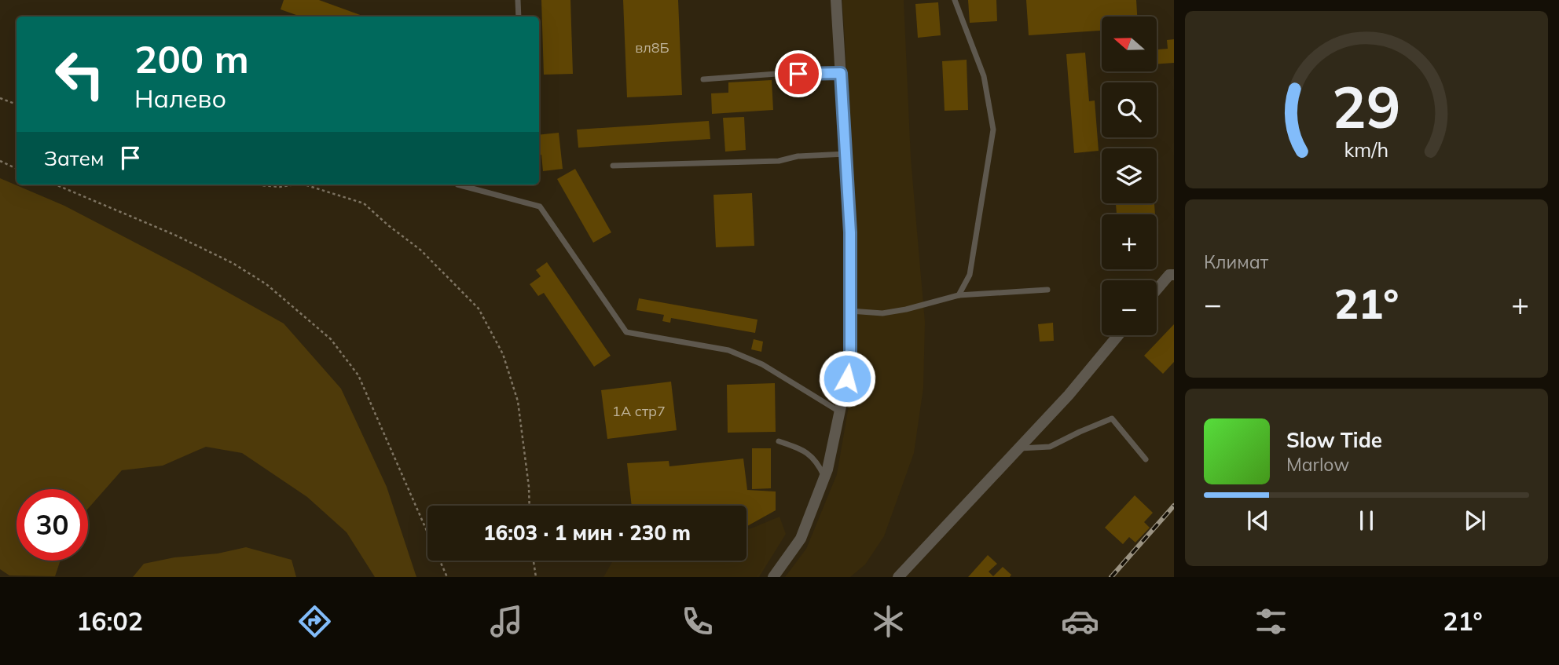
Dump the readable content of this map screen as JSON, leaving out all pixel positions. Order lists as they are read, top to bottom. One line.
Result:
{"house_numbers":["вл8Б","1А стр7"],"north":"left","page":{"map_buttons":["+","−"],"turn":["200 m","Налево"],"then":"Затем","tile":"Климат","heat":["−","21°","+"],"song":["Slow Tide","Marlow"],"limit":"30","trip":"16:03 · 1 мин · 230 m","tabs":["16:02","21°"],"gauge":["29","km/h"]}}
